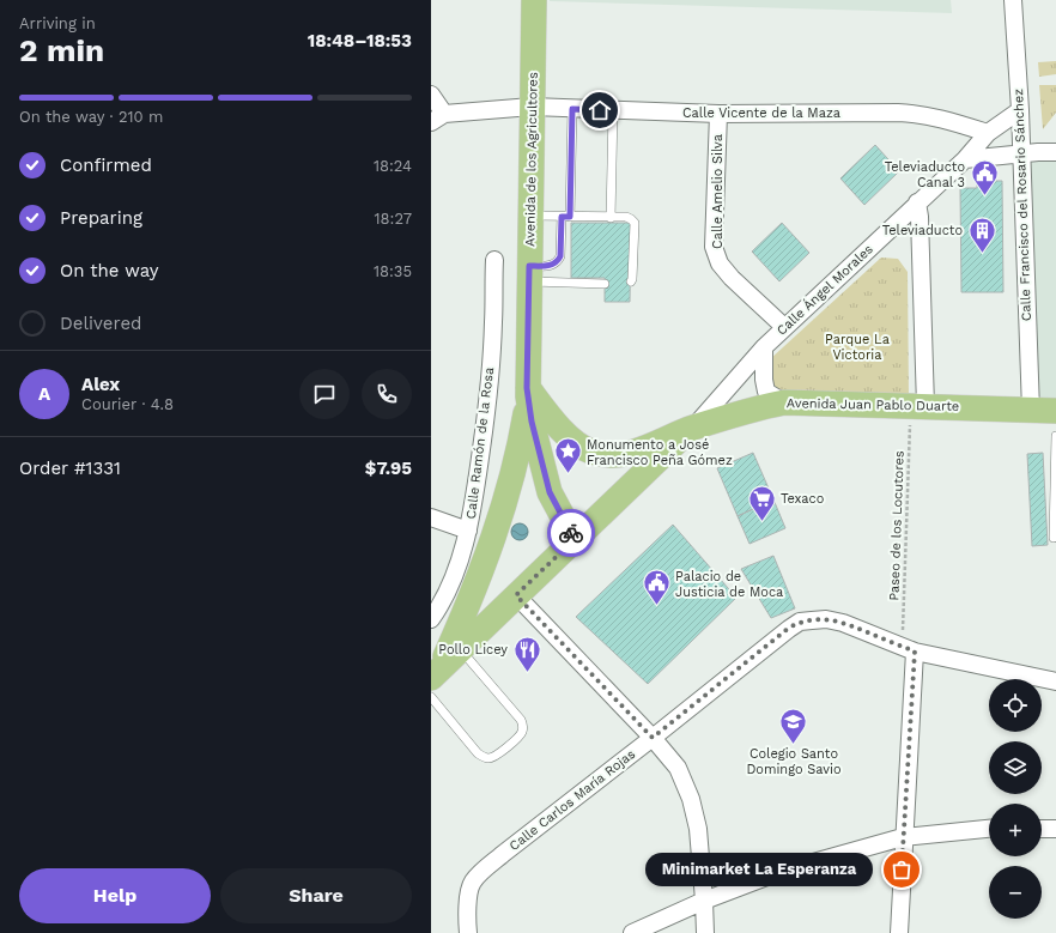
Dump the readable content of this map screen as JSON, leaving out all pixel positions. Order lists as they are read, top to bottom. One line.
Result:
{"streets":{"main road":["Avenida de los Agricultores","Avenida Juan Pablo Duarte"],"street":["Calle Vicente de la Maza","Calle Amelio Silva","Calle Francisco del Rosario Sánchez","Calle Ángel Morales","Calle Ramón de la Rosa","Calle Carlos María Rojas"],"path":["Paseo de los Locutores"]},"crossings":[["Calle Vicente de la Maza","Avenida de los Agricultores"],["Calle Vicente de la Maza","Calle Amelio Silva"],["Calle Vicente de la Maza","Calle Ángel Morales"],["Avenida de los Agricultores","Avenida Juan Pablo Duarte"],["Calle Amelio Silva","Calle Ángel Morales"],["Calle Francisco del Rosario Sánchez","Calle Ángel Morales"],["Calle Francisco del Rosario Sánchez","Avenida Juan Pablo Duarte"],["Calle Ángel Morales","Avenida Juan Pablo Duarte"],["Avenida Juan Pablo Duarte","Paseo de los Locutores"],["Paseo de los Locutores","Calle Carlos María Rojas"]],"parks":["Parque La Victoria"],"places":{"public building":["Televiaducto Canal 3","Palacio de Justicia de Moca"],"building":["Televiaducto"],"place":["Monumento a José Francisco Peña Gómez"],"supermarket":["Texaco"],"restaurant":["Pollo Licey"],"school or university":["Colegio Santo Domingo Savio"],"other":["Minimarket La Esperanza"]},"page":{"heading":["2 min","Arriving in","18:48–18:53"],"panel":["Alex","Courier · 4.8","Order #1331","$7.95"],"bar":"On the way · 210 m","list":[["Confirmed","18:24"],["Preparing","18:27"],["On the way","18:35"],"Delivered"],"round":"A","map_buttons":["+","−"],"bubble":"Minimarket La Esperanza","buttons":["Help","Share"]}}
